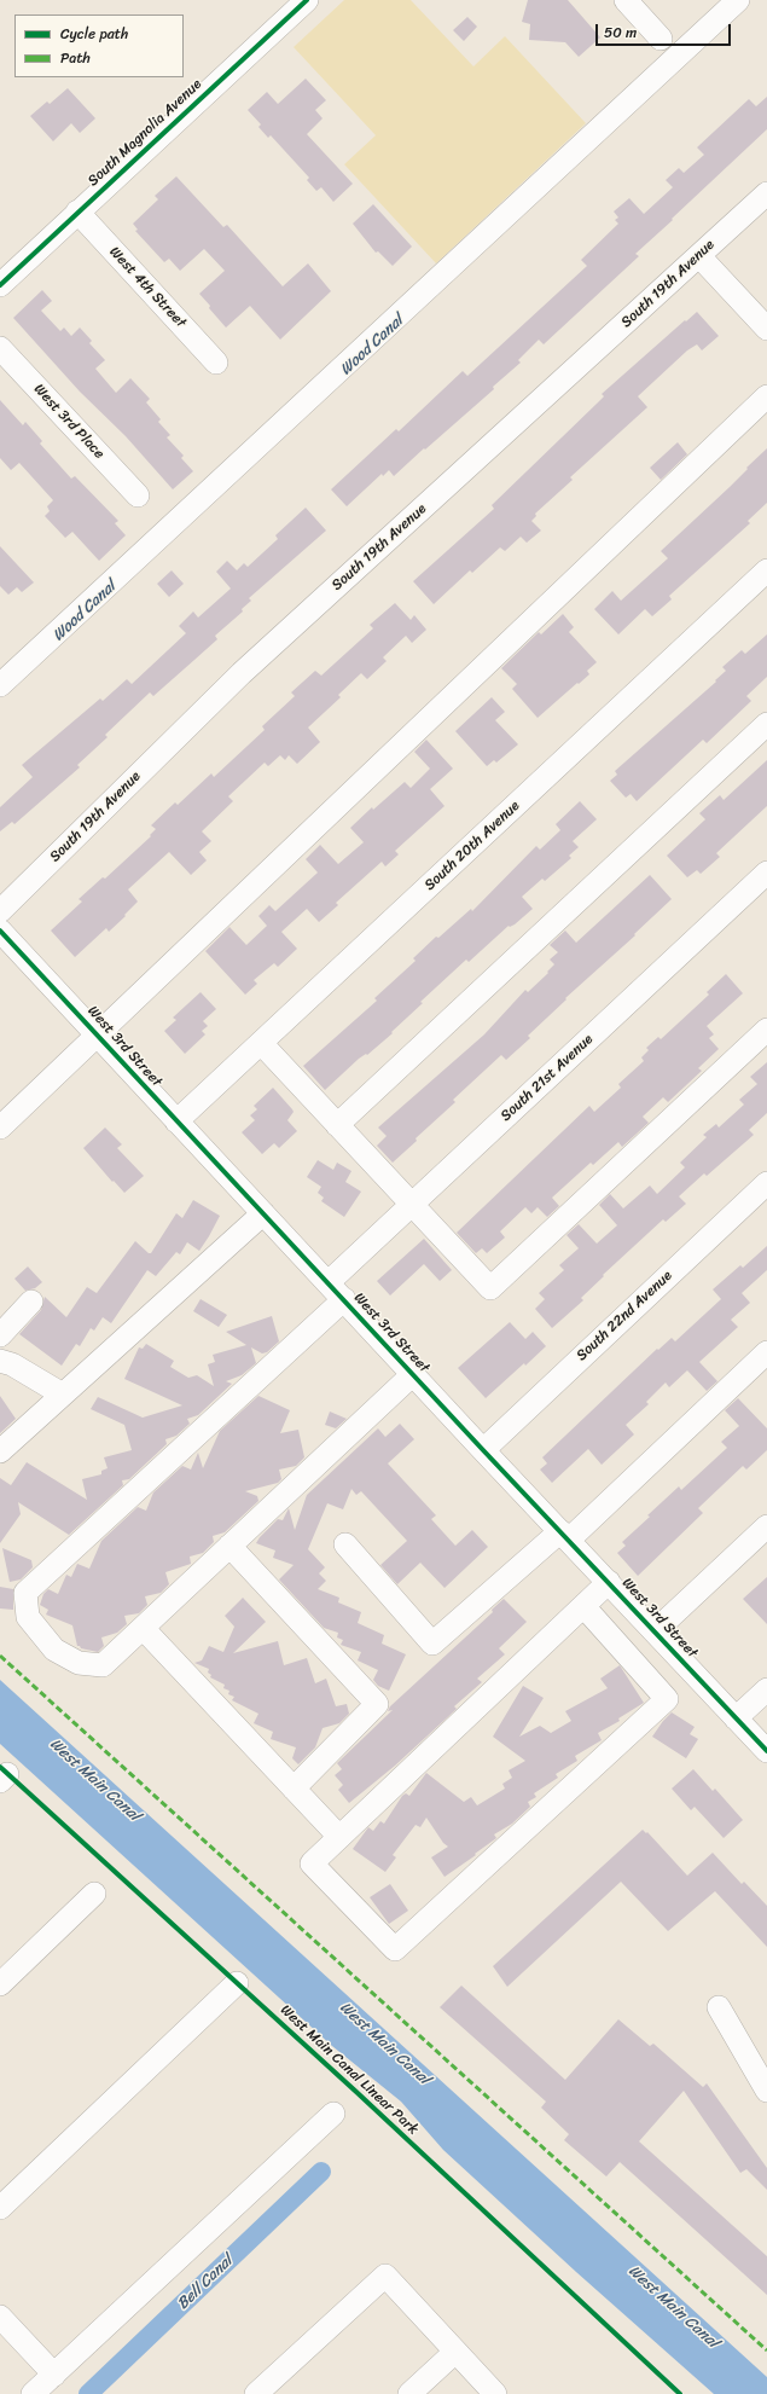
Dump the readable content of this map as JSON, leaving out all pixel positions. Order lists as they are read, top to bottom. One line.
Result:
{"streets":{"street":["South Magnolia Avenue","South 19th Avenue","West 4th Street","West 3rd Place","South 20th Avenue","West 3rd Street","South 21st Avenue","South 22nd Avenue"],"cycle path":["West Main Canal Linear Park"]},"crossings":[["South Magnolia Avenue","West 4th Street"],["South 20th Avenue","West 3rd Street"],["West 3rd Street","South 21st Avenue"],["West 3rd Street","South 22nd Avenue"]],"water":["Wood Canal","West Main Canal","Bell Canal"],"legend":["Cycle path","Path"],"scale_bar":"50 m"}
